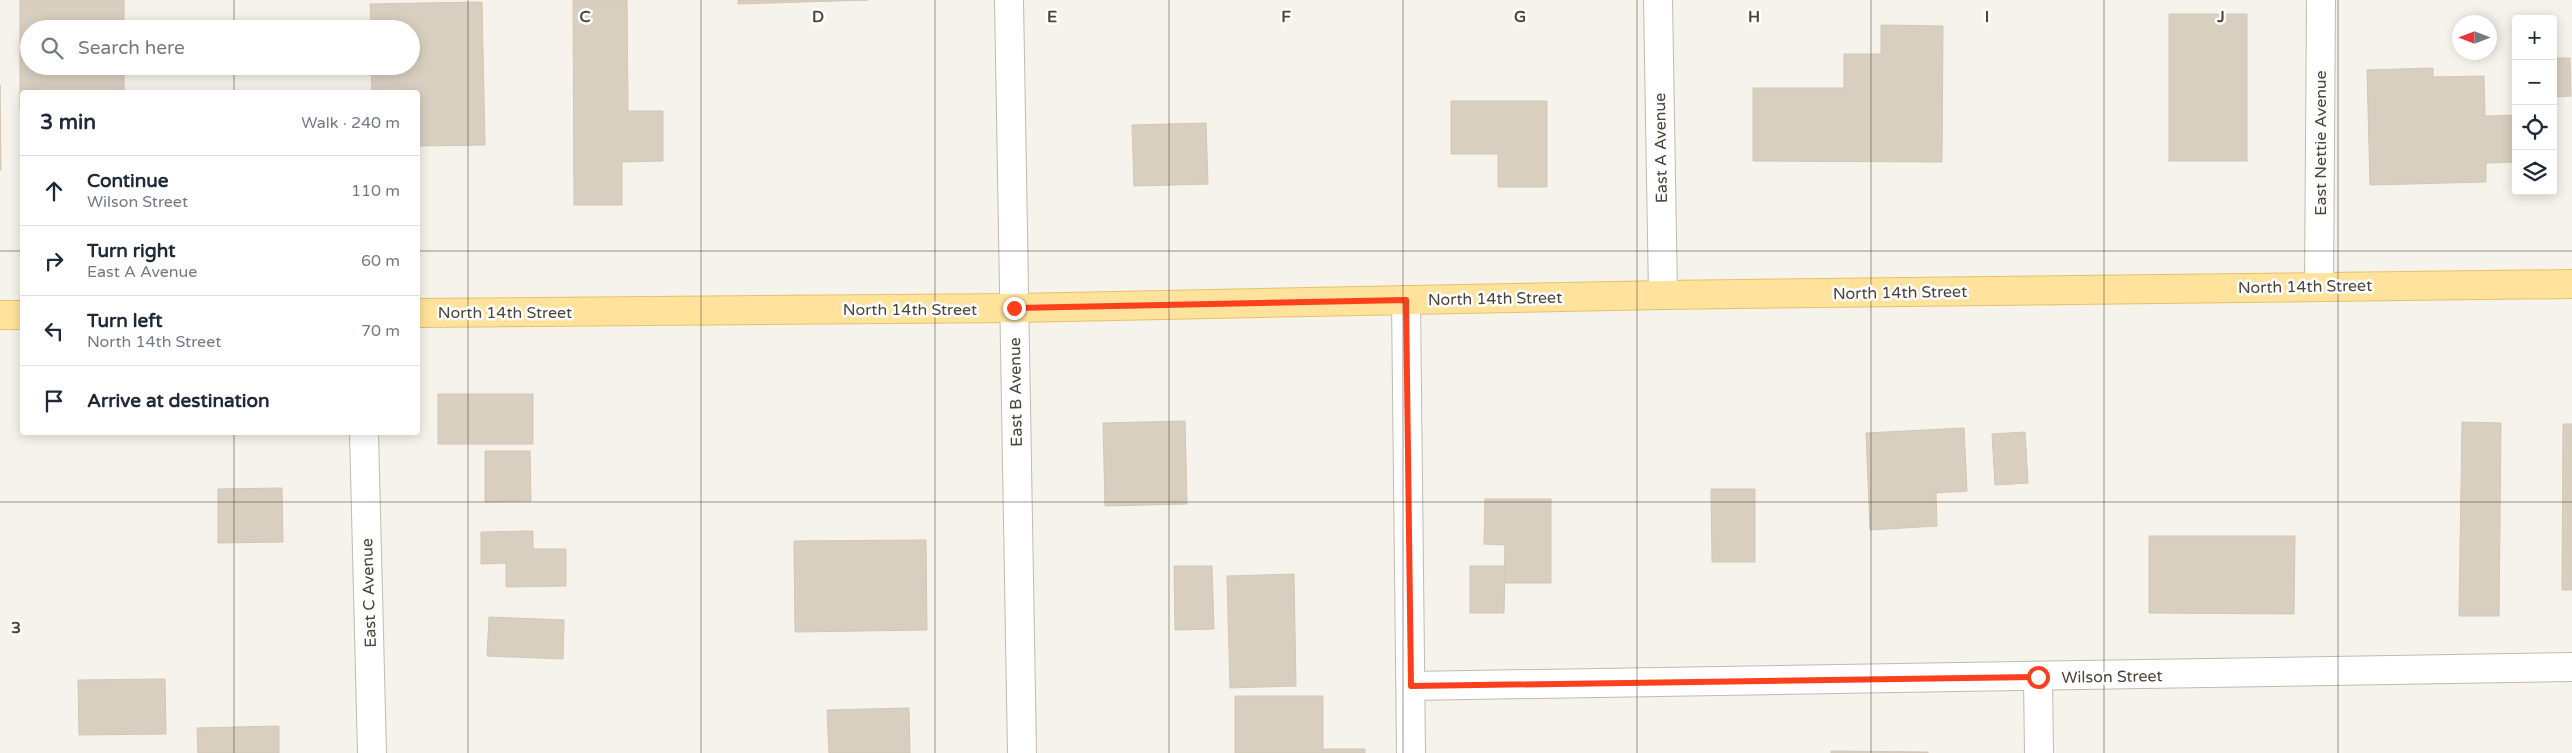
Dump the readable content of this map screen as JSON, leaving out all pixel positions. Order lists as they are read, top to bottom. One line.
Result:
{"streets":{"main road":["North 14th Street"],"street":["East Nettie Avenue","East A Avenue","East B Avenue","East C Avenue","Wilson Street"]},"crossings":[["East Nettie Avenue","North 14th Street"],["East A Avenue","North 14th Street"],["North 14th Street","East B Avenue"]],"north":"left","page":{"map_buttons":["+","−"],"search":"Search here","heading":["3 min","Walk · 240 m"],"list":[["Continue","Wilson Street","110 m"],["Turn right","East A Avenue","60 m"],["Turn left","North 14th Street","70 m"],"Arrive at destination"]},"grid":{"columns":["C","D","E","F","G","H","I","J"],"rows":["3"]}}
